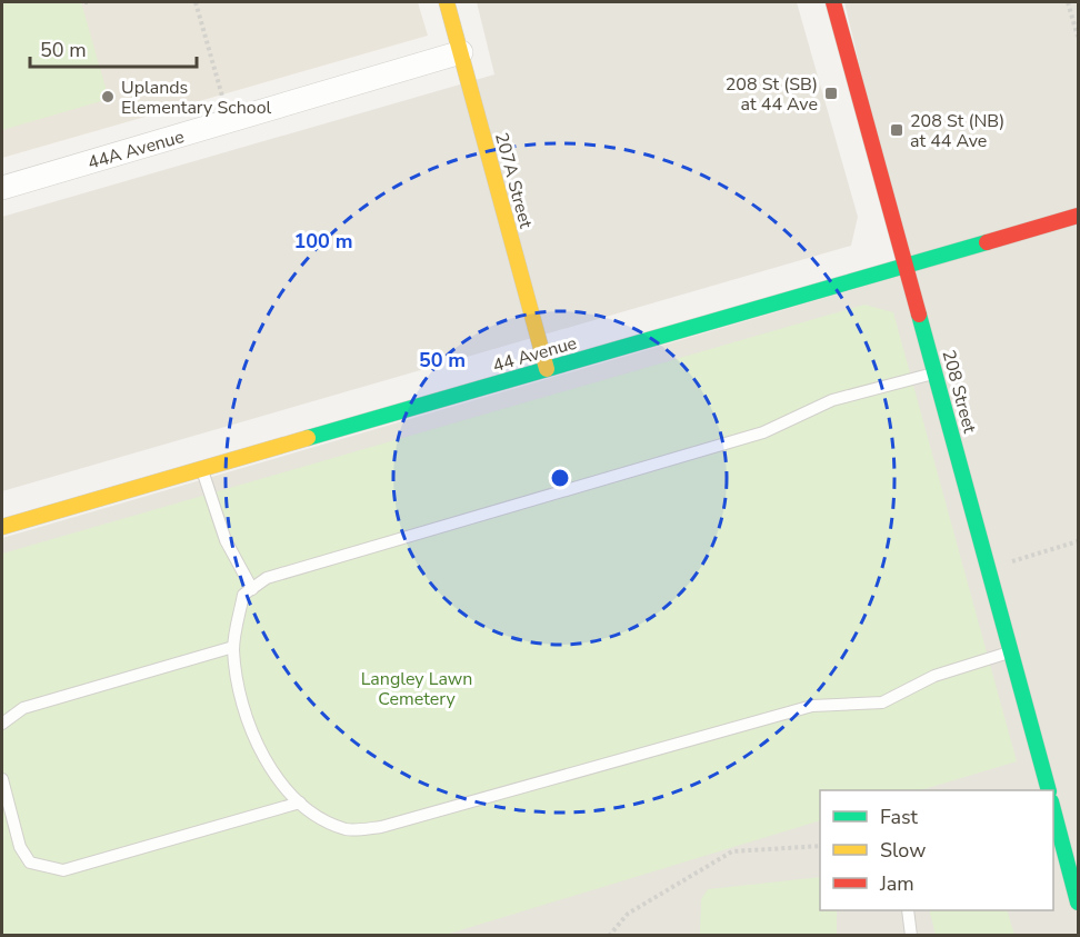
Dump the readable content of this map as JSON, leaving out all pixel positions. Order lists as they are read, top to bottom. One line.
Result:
{"streets":{"street":["44A Avenue","207A Street","44 Avenue","208 Street"]},"crossings":[["44A Avenue","207A Street"],["207A Street","44 Avenue"],["44 Avenue","208 Street"]],"parks":["Langley Lawn Cemetery"],"places":{"transit":["208 St (SB) at 44 Ave","208 St (NB) at 44 Ave"],"other":["Uplands Elementary School"]},"legend":["Fast","Slow","Jam"],"scale_bar":"50 m","rings":["100 m","50 m"]}
